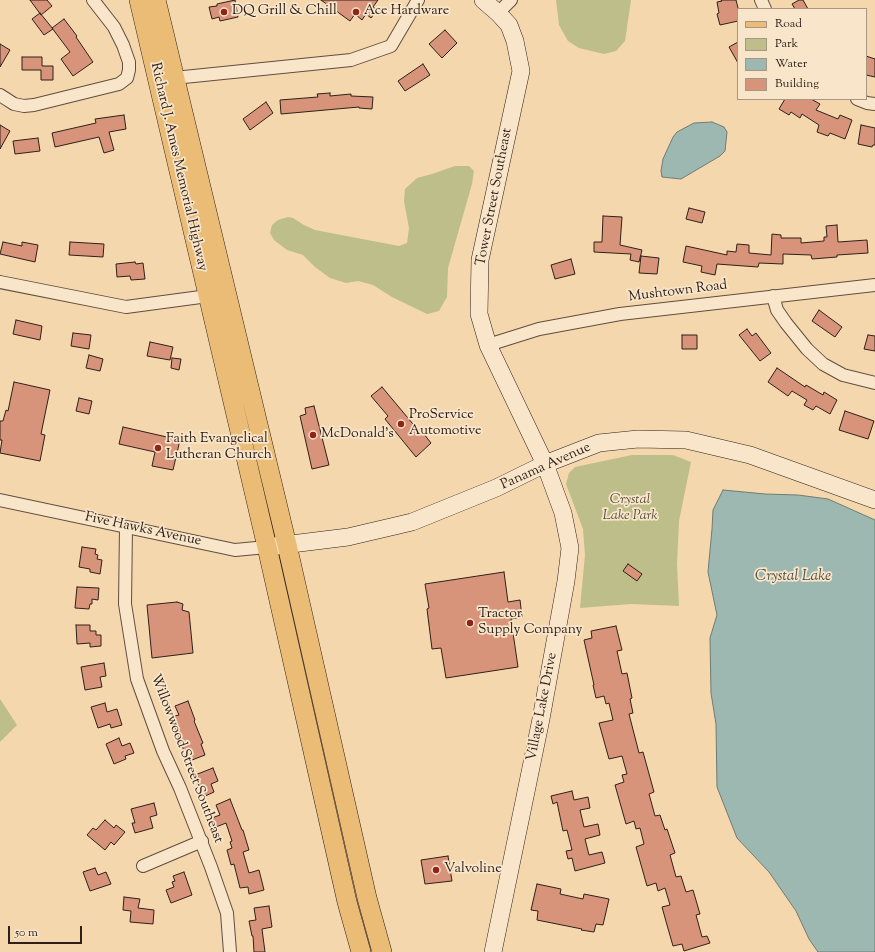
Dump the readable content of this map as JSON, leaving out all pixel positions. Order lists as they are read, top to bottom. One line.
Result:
{"streets":{"main road":["Richard J. Ames Memorial Highway"],"street":["Tower Street Southeast","Mushtown Road","Panama Avenue","Five Hawks Avenue","Village Lake Drive","Willowwood Street Southeast"]},"crossings":[["Richard J. Ames Memorial Highway","Panama Avenue"],["Richard J. Ames Memorial Highway","Five Hawks Avenue"],["Tower Street Southeast","Mushtown Road"],["Tower Street Southeast","Panama Avenue"],["Tower Street Southeast","Village Lake Drive"],["Panama Avenue","Five Hawks Avenue"],["Panama Avenue","Village Lake Drive"],["Five Hawks Avenue","Willowwood Street Southeast"]],"water":["Crystal Lake"],"parks":["Crystal Lake Park"],"places":["DQ Grill & Chill","Ace Hardware","ProService Automotive","McDonald's","Faith Evangelical Lutheran Church","Tractor Supply Company","Valvoline"],"legend":["Road","Park","Water","Building"],"scale_bar":"50 m"}
